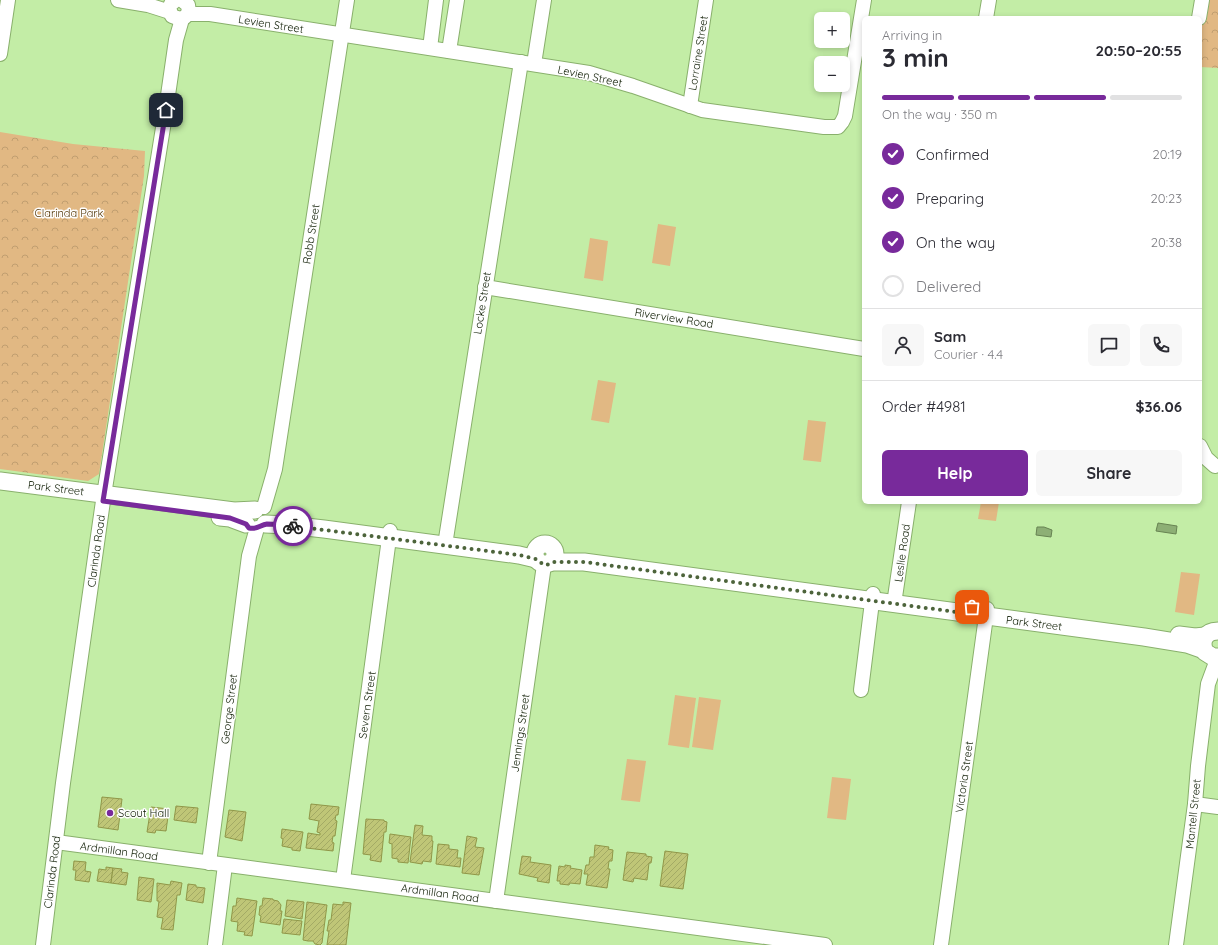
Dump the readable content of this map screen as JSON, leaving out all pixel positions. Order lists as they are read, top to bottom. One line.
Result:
{"streets":{"street":["Levien Street","Lorraine Street","Robb Street","Locke Street","Riverview Road","Park Street","Clarinda Road","Leslie Road","Severn Street","George Street","Jennings Street","Victoria Street","Mantell Street","Ardmillan Road"]},"crossings":[["Levien Street","Lorraine Street"],["Levien Street","Robb Street"],["Levien Street","Locke Street"],["Levien Street","Clarinda Road"],["Robb Street","Park Street"],["Robb Street","George Street"],["Locke Street","Riverview Road"],["Locke Street","Park Street"],["Park Street","Clarinda Road"],["Park Street","Leslie Road"],["Park Street","Severn Street"],["Park Street","George Street"],["Park Street","Jennings Street"],["Park Street","Victoria Street"],["Park Street","Mantell Street"],["Clarinda Road","Ardmillan Road"],["Severn Street","Ardmillan Road"],["George Street","Ardmillan Road"],["Jennings Street","Ardmillan Road"]],"parks":["Clarinda Park"],"places":["Scout Hall"],"page":{"map_buttons":["+","−"],"heading":["3 min","Arriving in","20:50–20:55"],"panel":["Sam","Courier · 4.4","Order #4981","$36.06"],"bar":"On the way · 350 m","list":[["Confirmed","20:19"],["Preparing","20:23"],["On the way","20:38"],"Delivered"],"buttons":["Help","Share"]}}
